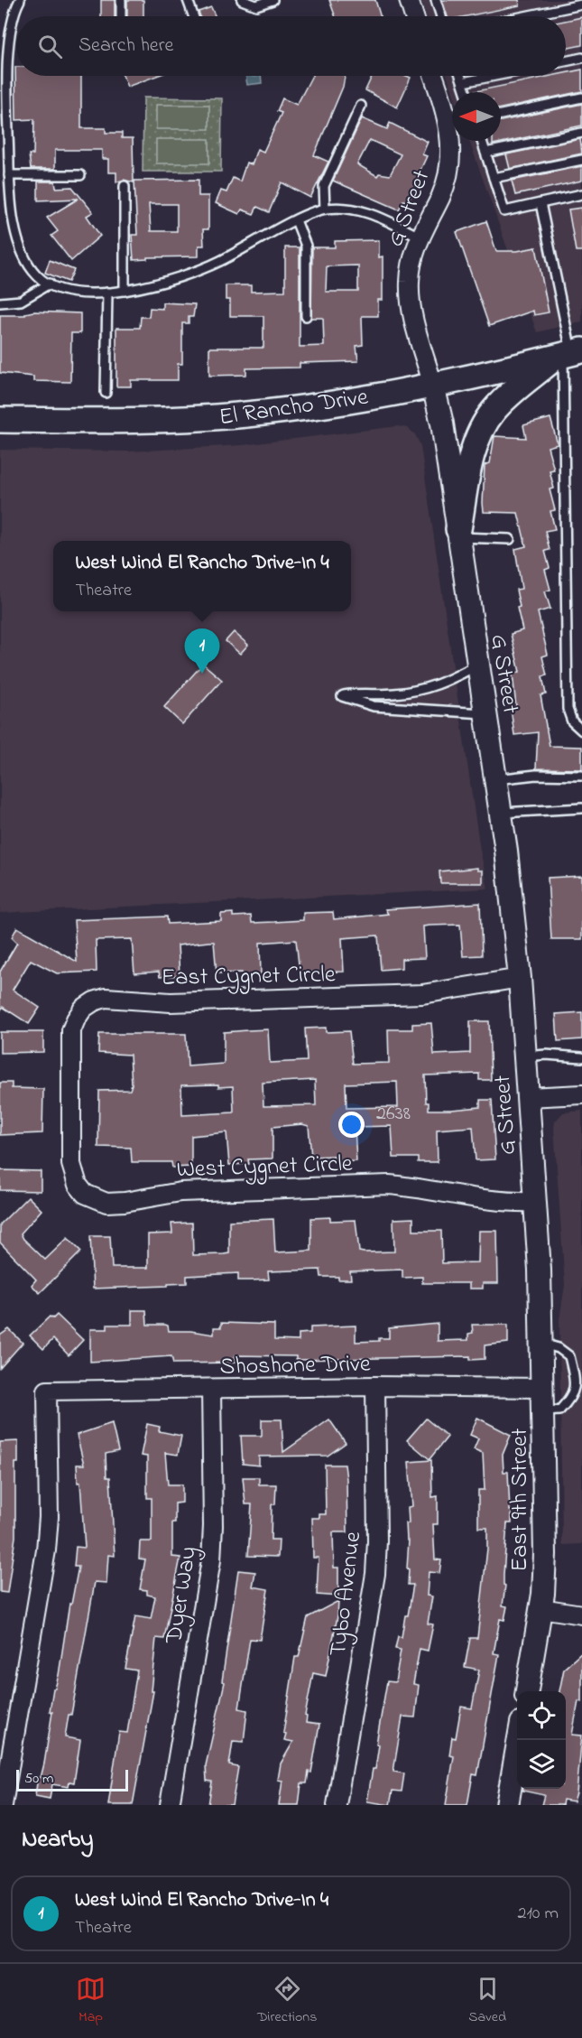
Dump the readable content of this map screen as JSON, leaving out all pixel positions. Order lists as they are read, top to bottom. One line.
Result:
{"streets":{"main road":["El Rancho Drive"],"street":["G Street","East Cygnet Circle","West Cygnet Circle","Shoshone Drive","East 9th Street","Tybo Avenue","Dyer Way"]},"crossings":[["G Street","El Rancho Drive"],["G Street","East Cygnet Circle"],["G Street","West Cygnet Circle"],["G Street","East 9th Street"],["East Cygnet Circle","West Cygnet Circle"],["Shoshone Drive","East 9th Street"],["Shoshone Drive","Tybo Avenue"],["Shoshone Drive","Dyer Way"]],"house_numbers":["2638"],"scale_bar":"50 m","north":"left","page":{"search":"Search here","popup":["West Wind El Rancho Drive-In 4","Theatre"],"pins":"1","scale":"50 m","heading":"Nearby","list":[{"mark":"1","name":"West Wind El Rancho Drive-In 4","note":"Theatre","value":"210 m"}],"nav":["Map","Directions","Saved"]}}
